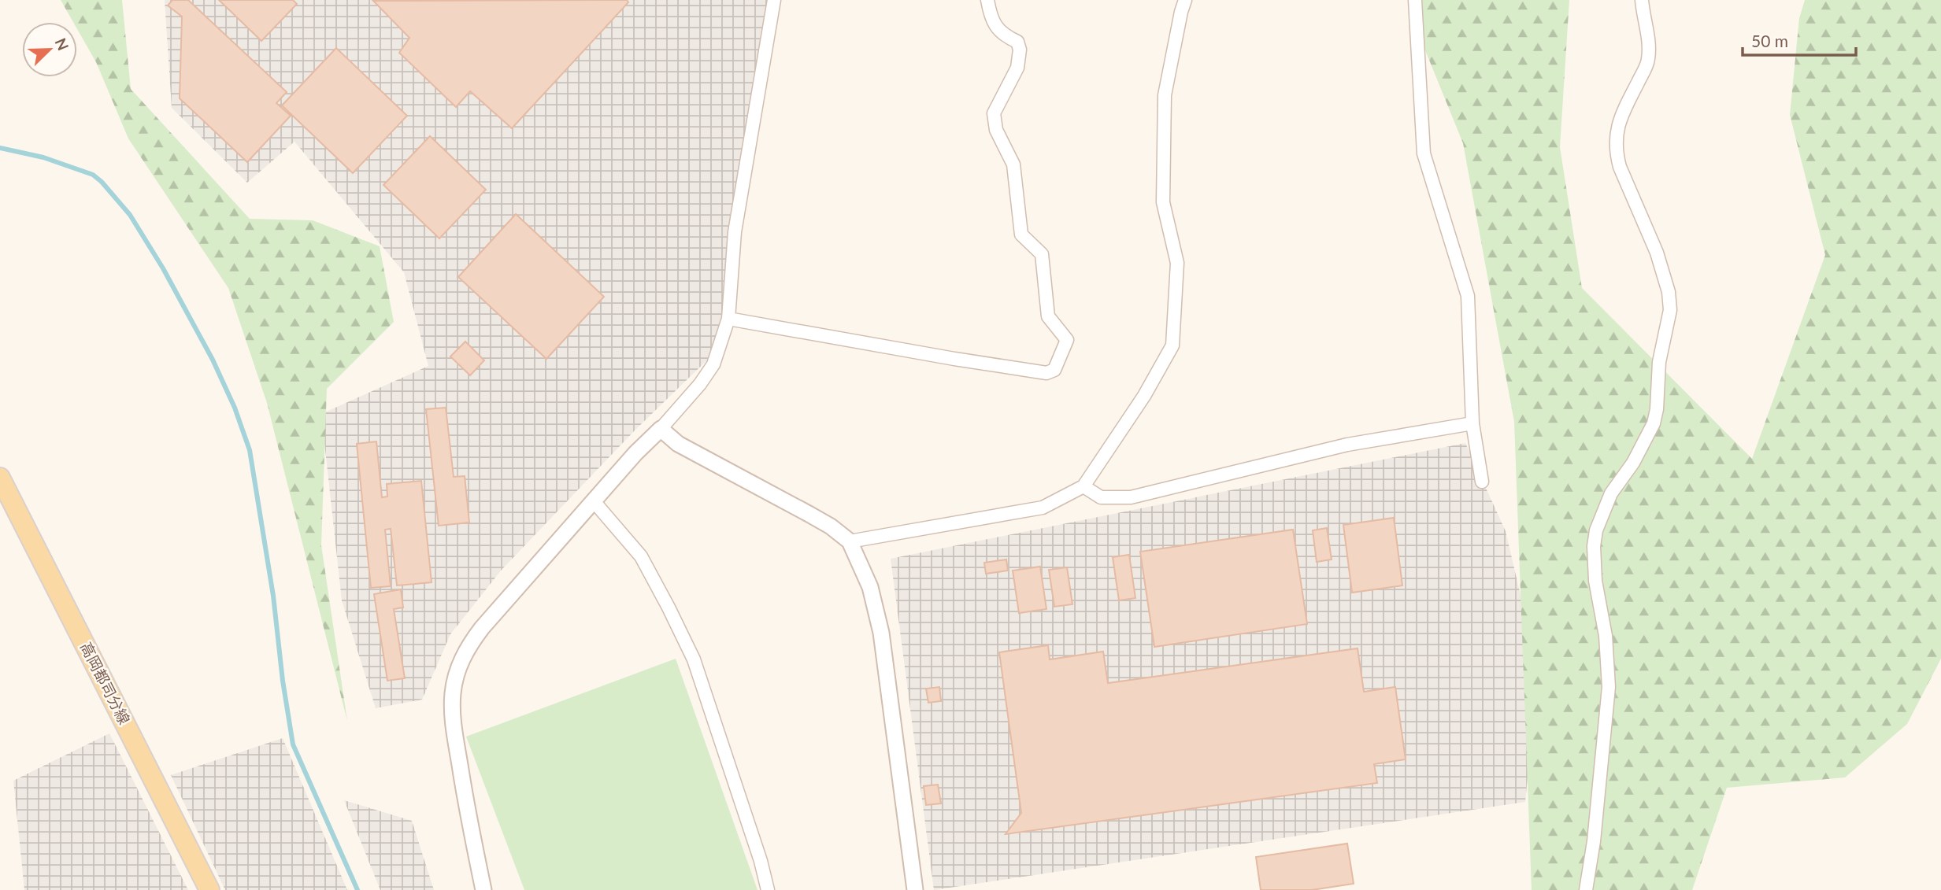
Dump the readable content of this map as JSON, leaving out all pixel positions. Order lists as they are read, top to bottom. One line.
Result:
{"streets":{"main road":["高岡都司分線"]},"scale_bar":"50 m","north":"top right"}
